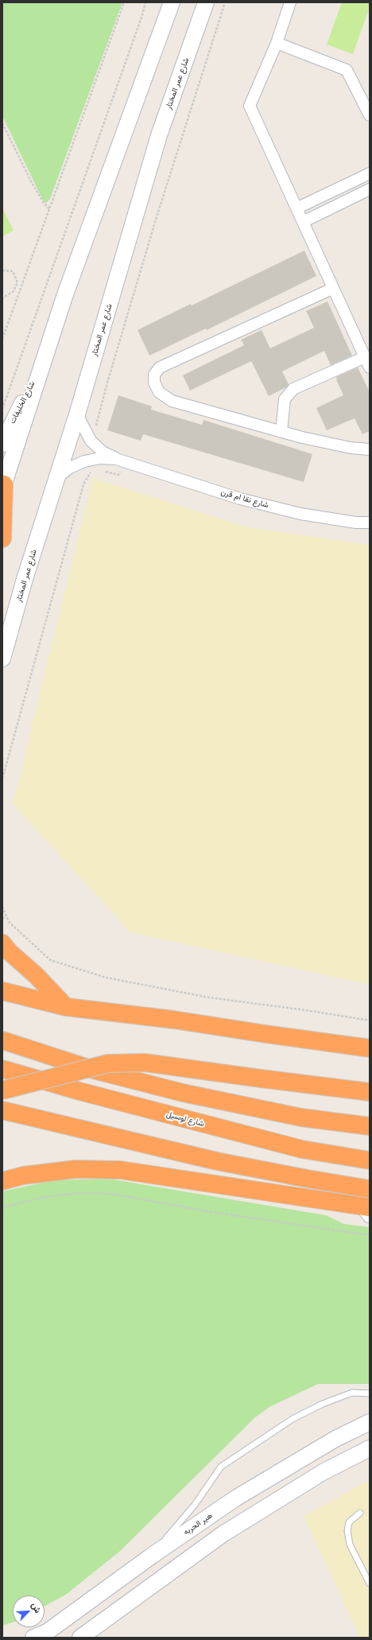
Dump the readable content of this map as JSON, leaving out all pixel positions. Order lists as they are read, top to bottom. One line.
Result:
{"streets":{"highway":["شارع لوسيل"],"main road":["شارع عمر المختار","شارع الخليفات","هير الحربه"],"street":["شارع نقا ام قرن"]},"crossings":[["شارع عمر المختار","شارع نقا ام قرن"]],"north":"top right"}
